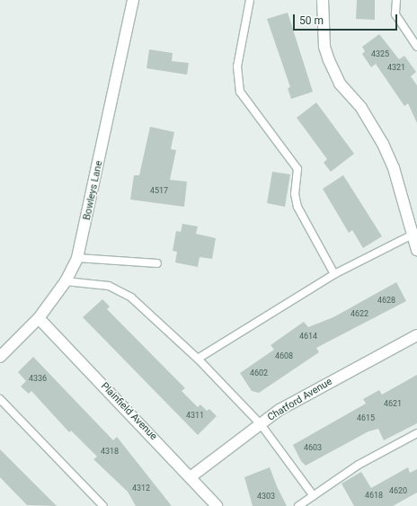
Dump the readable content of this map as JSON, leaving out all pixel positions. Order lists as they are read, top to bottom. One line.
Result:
{"streets":{"street":["Bowleys Lane","Chatford Avenue","Plainfield Avenue"]},"crossings":[["Bowleys Lane","Plainfield Avenue"],["Chatford Avenue","Plainfield Avenue"]],"house_numbers":["4325","4321","4517","4628","4622","4614","4608","4602","4336","4621","4311","4615","4603","4318","4312","4620","4618","4303"],"scale_bar":"50 m"}
